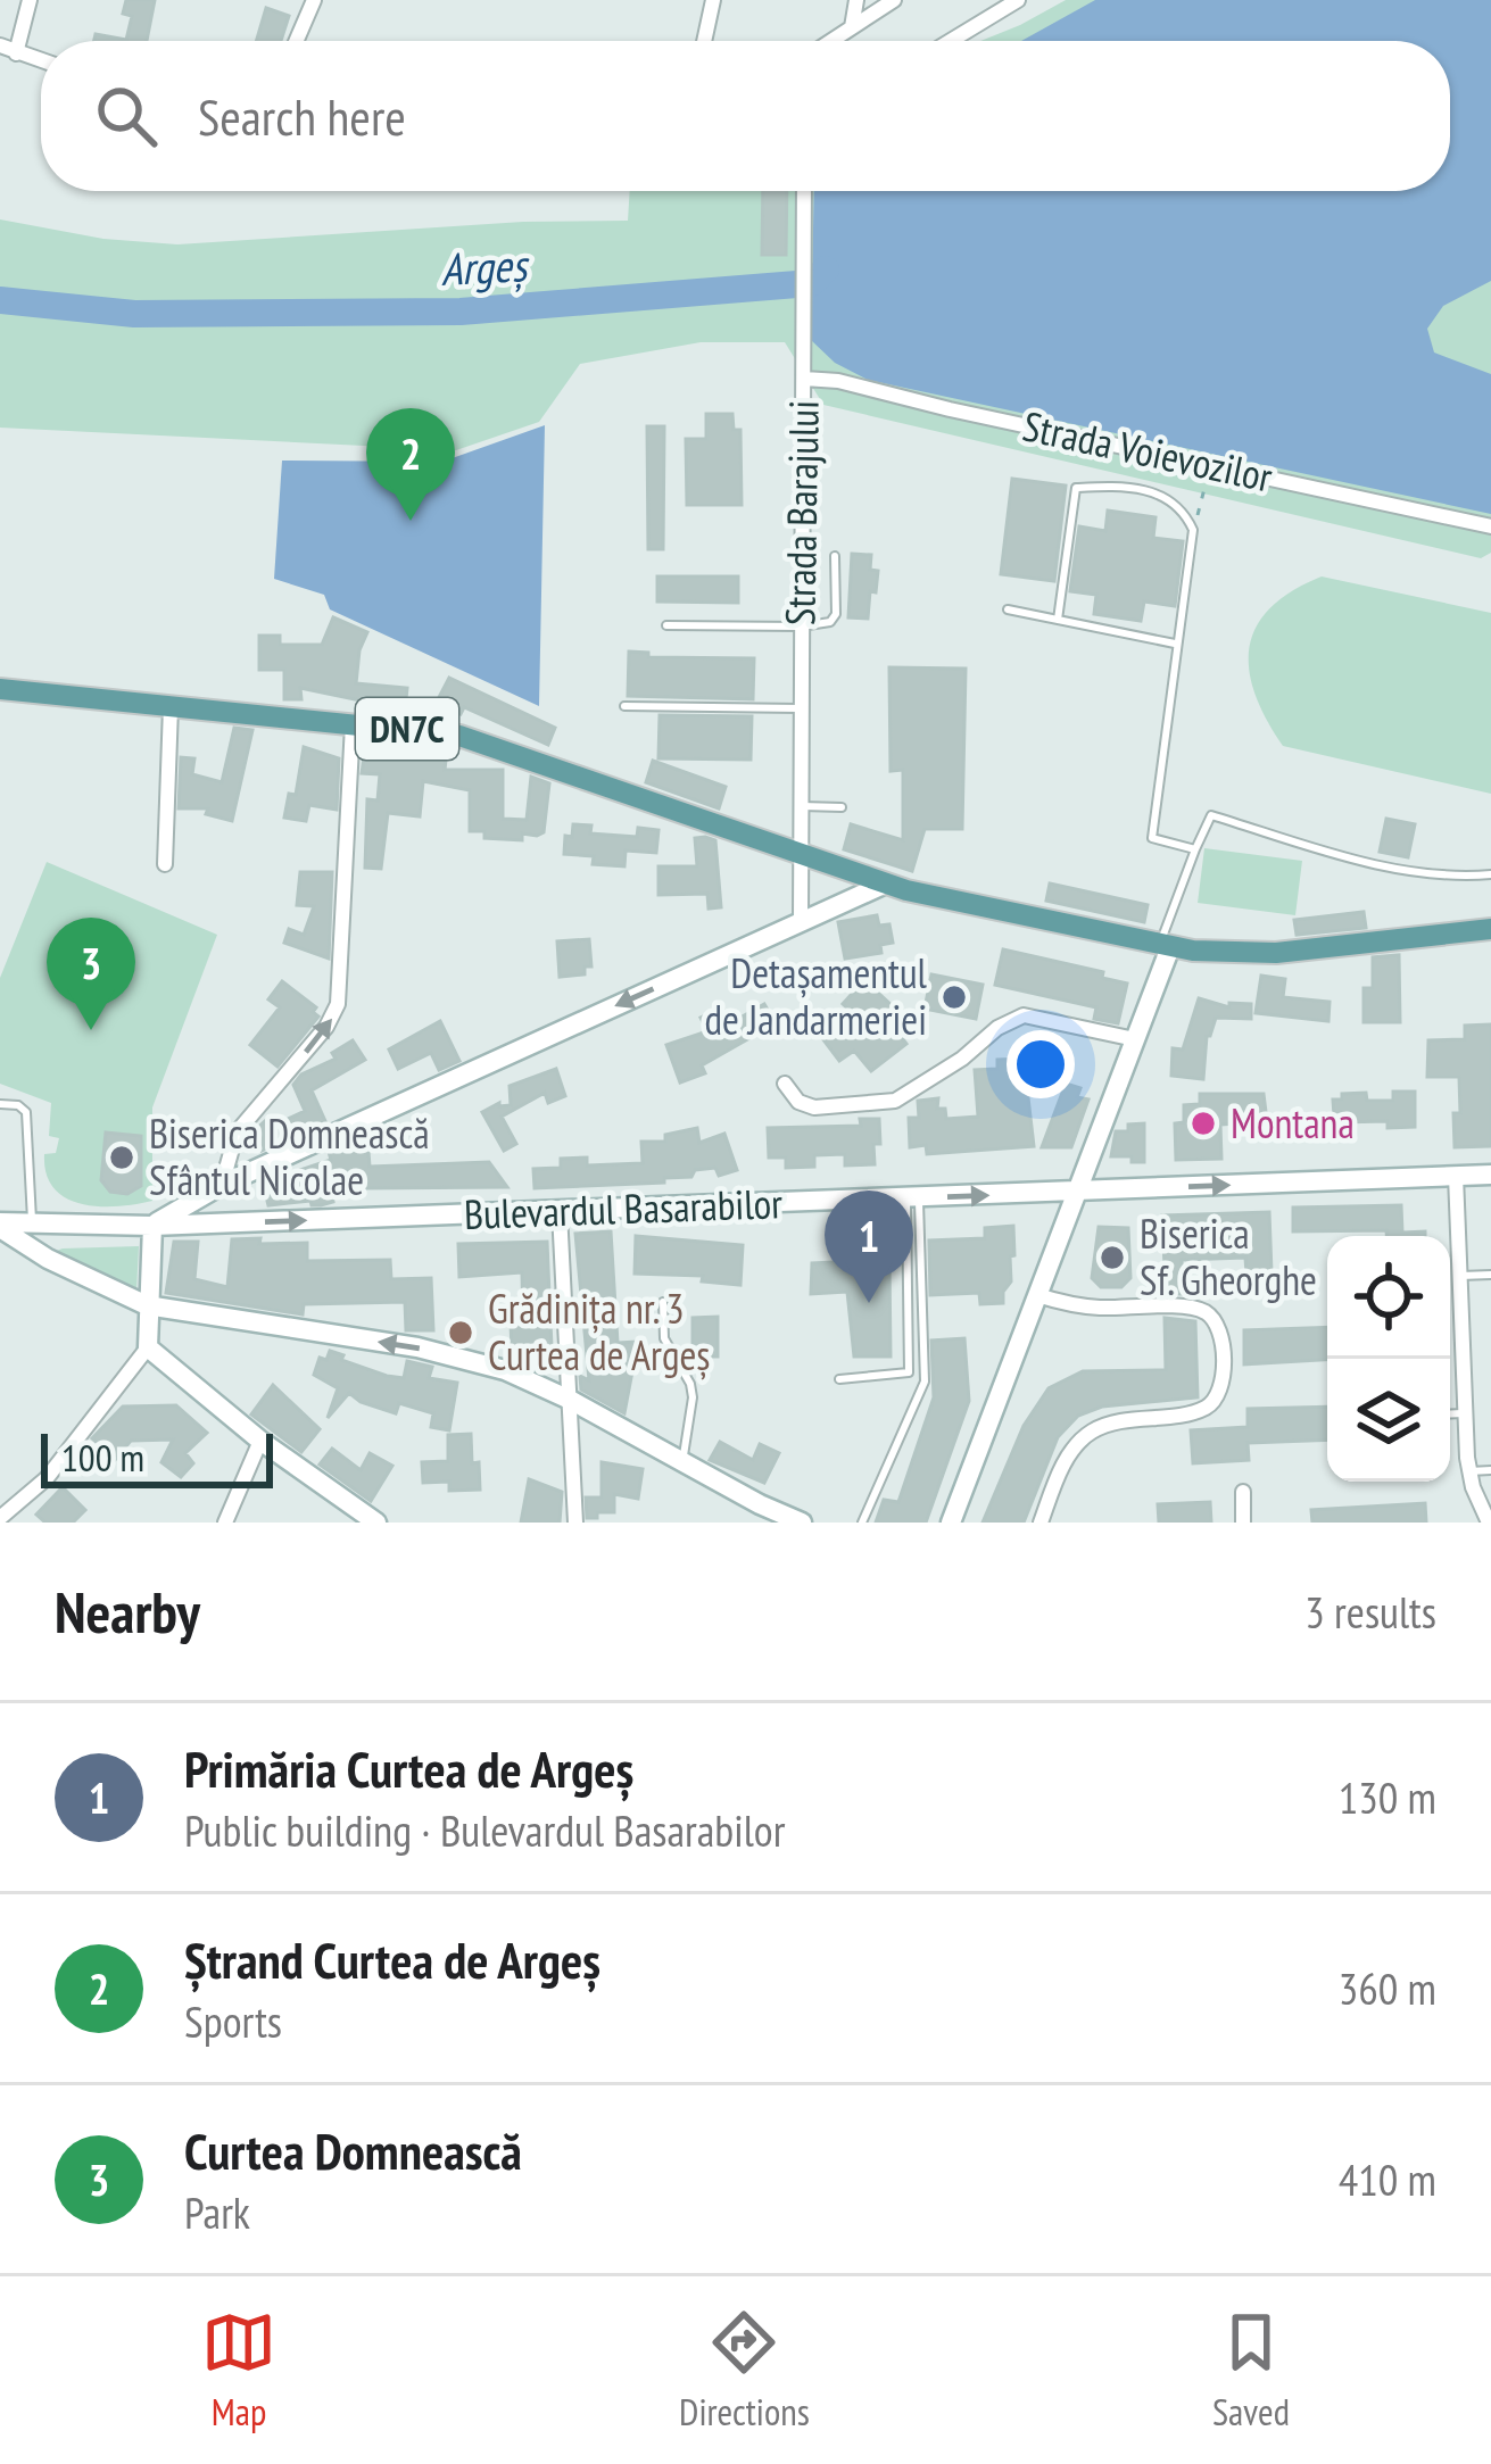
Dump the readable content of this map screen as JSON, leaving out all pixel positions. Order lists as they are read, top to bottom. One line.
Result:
{"streets":{"main road":["DN7C","Bulevardul Basarabilor"],"street":["Strada Voievozilor","Strada Barajului"]},"crossings":[["Strada Voievozilor","Strada Barajului"],["Strada Barajului","DN7C"]],"water":["Argeș"],"places":["Detașamentul de Jandarmeriei","Montana","Biserica Domnească Sfântul Nicolae","Biserica Sf. Gheorghe","Grădinița nr. 3 Curtea de Argeș"],"scale_bar":"100 m","page":{"search":"Search here","pins":["2","3","1"],"scale":"100 m","heading":["Nearby","3 results"],"list":[{"mark":"1","name":"Primăria Curtea de Argeș","note":"Public building · Bulevardul Basarabilor","value":"130 m"},{"mark":"2","name":"Ștrand Curtea de Argeș","note":"Sports","value":"360 m"},{"mark":"3","name":"Curtea Domnească","note":"Park","value":"410 m"}],"nav":["Map","Directions","Saved"]}}
